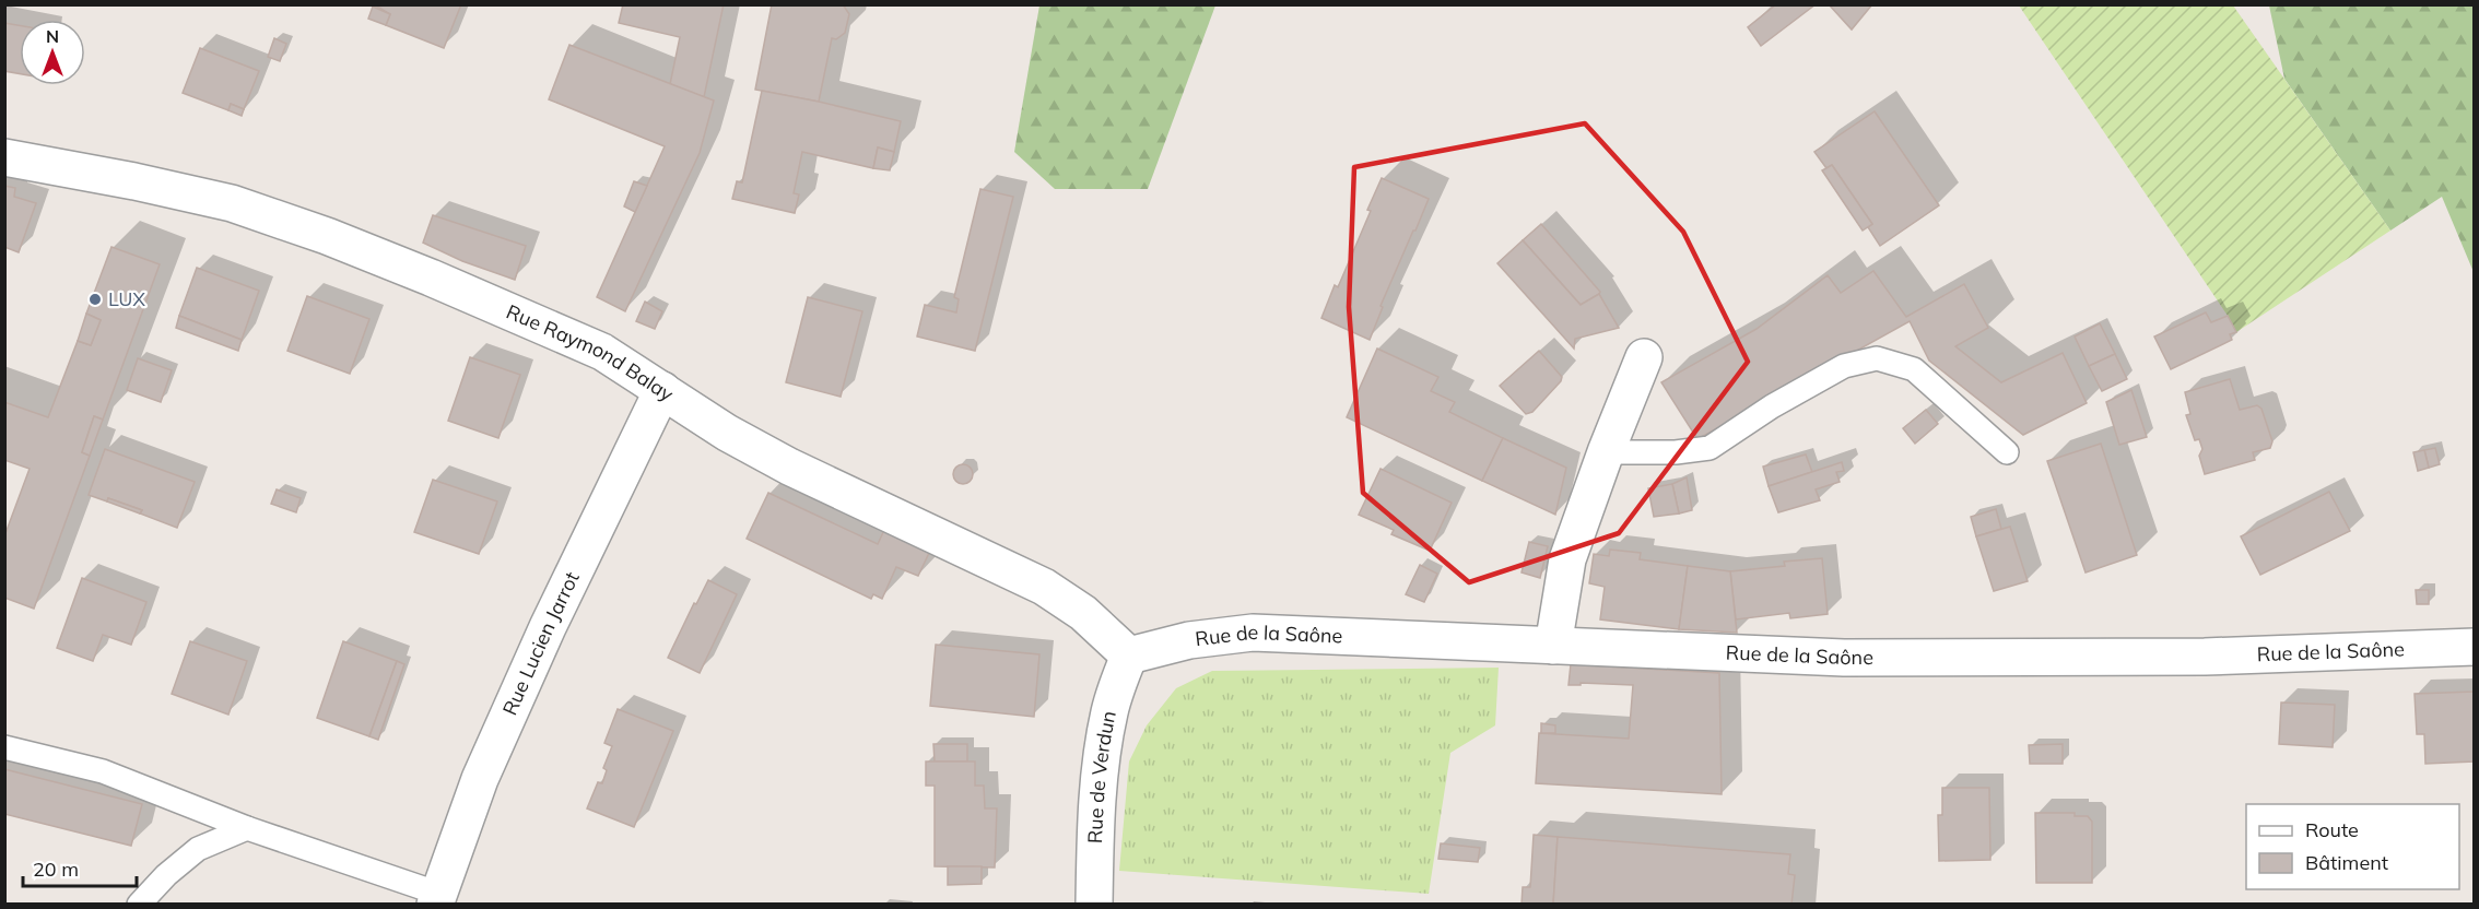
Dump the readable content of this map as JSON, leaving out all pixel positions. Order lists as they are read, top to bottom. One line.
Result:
{"streets":{"street":["Rue Raymond Balay","Rue de la Saône","Rue Lucien Jarrot","Rue de Verdun"]},"crossings":[["Rue Raymond Balay","Rue de la Saône"],["Rue Raymond Balay","Rue Lucien Jarrot"],["Rue Raymond Balay","Rue de Verdun"],["Rue de la Saône","Rue de Verdun"]],"places":["LUX"],"legend":["Route","Bâtiment"],"scale_bar":"20 m","north":"top"}
